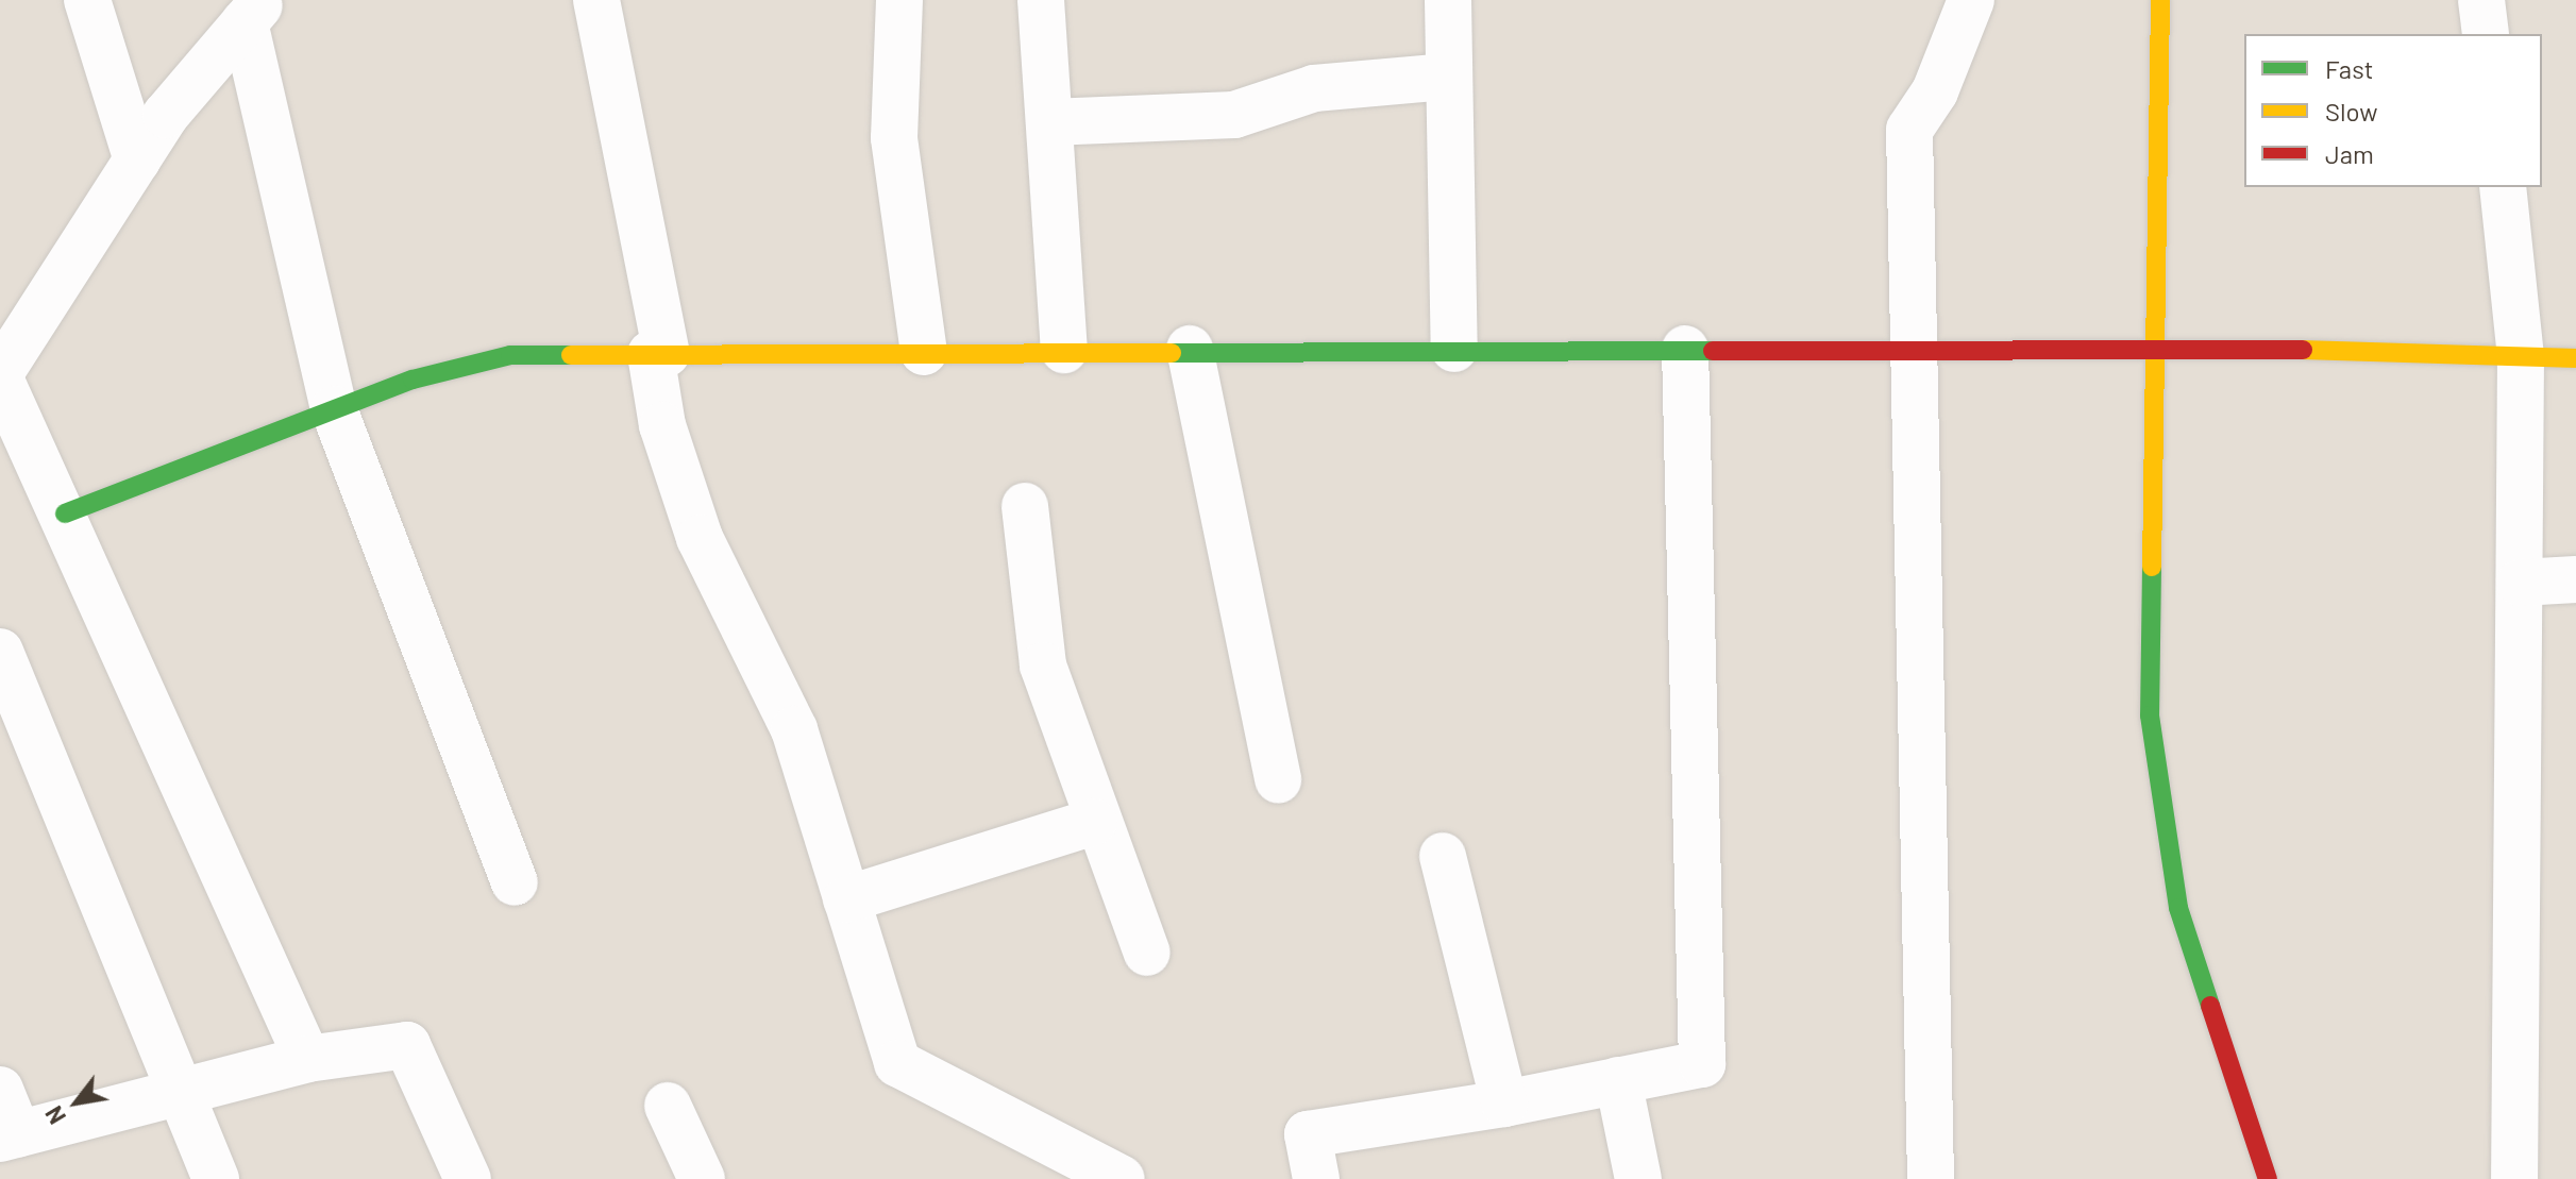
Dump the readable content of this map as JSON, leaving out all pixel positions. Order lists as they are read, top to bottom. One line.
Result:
{"legend":["Fast","Slow","Jam"],"north":"bottom left"}
